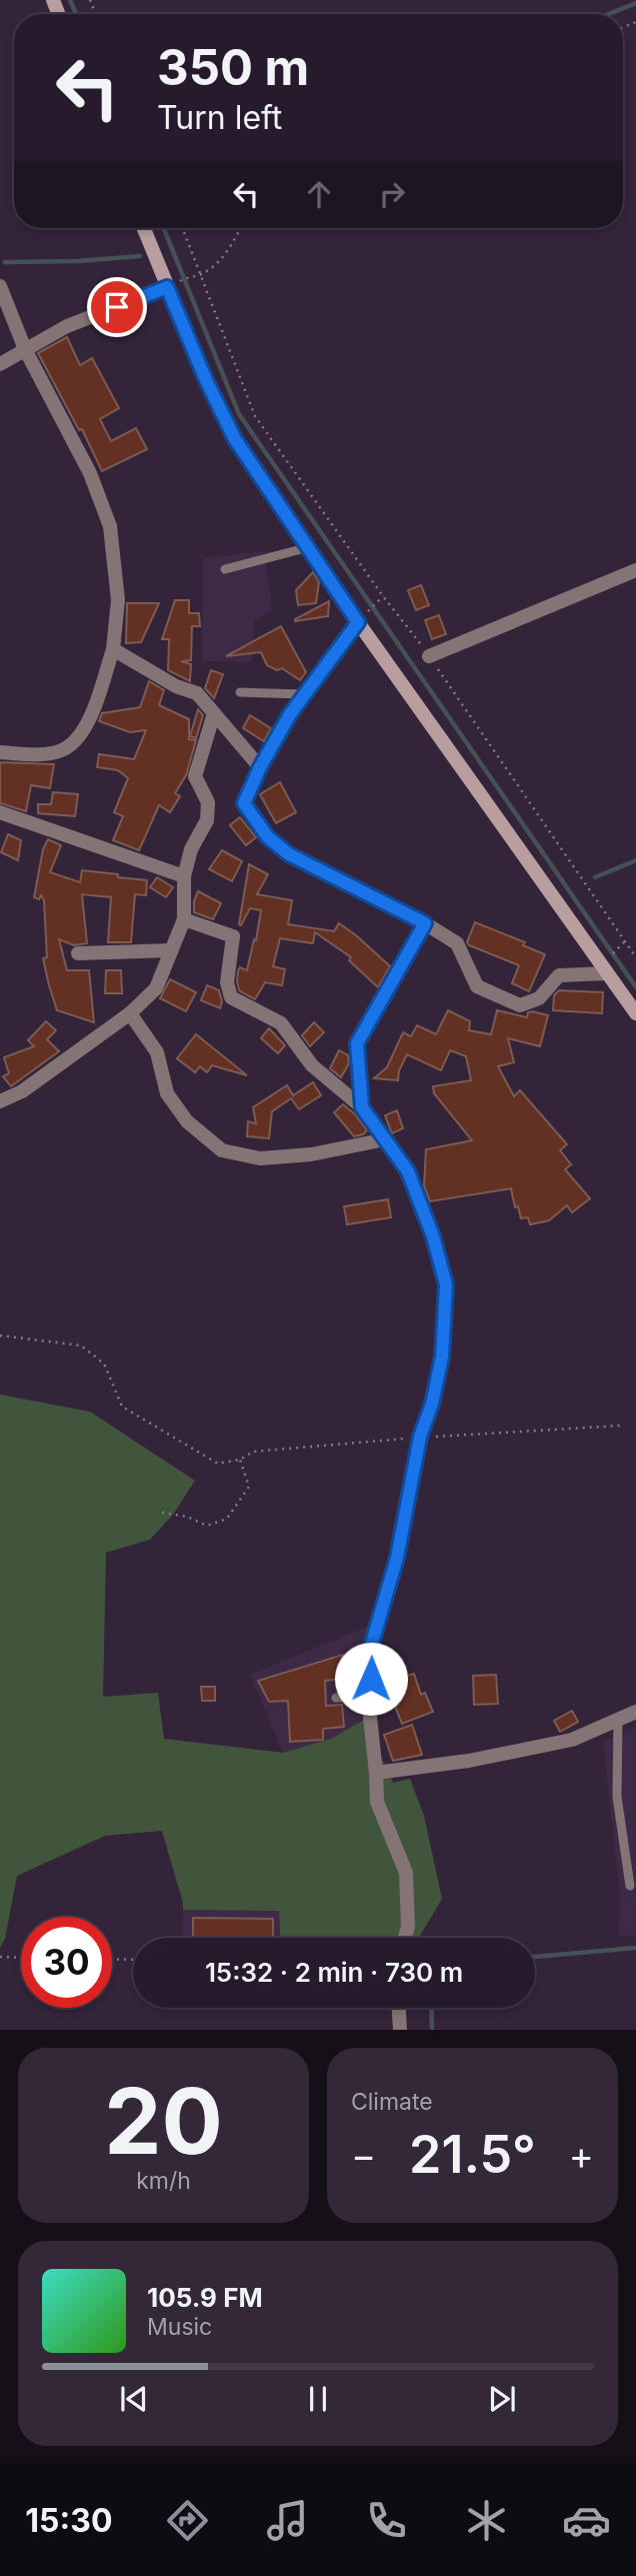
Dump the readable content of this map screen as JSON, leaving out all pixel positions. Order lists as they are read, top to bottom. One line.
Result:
{"page":{"turn":["350 m","Turn left"],"limit":"30","trip":"15:32 · 2 min · 730 m","tile":[["20","km/h"],"Climate"],"heat":["−","21.5°","+"],"song":["105.9 FM","Music"],"tabs":"15:30"}}
